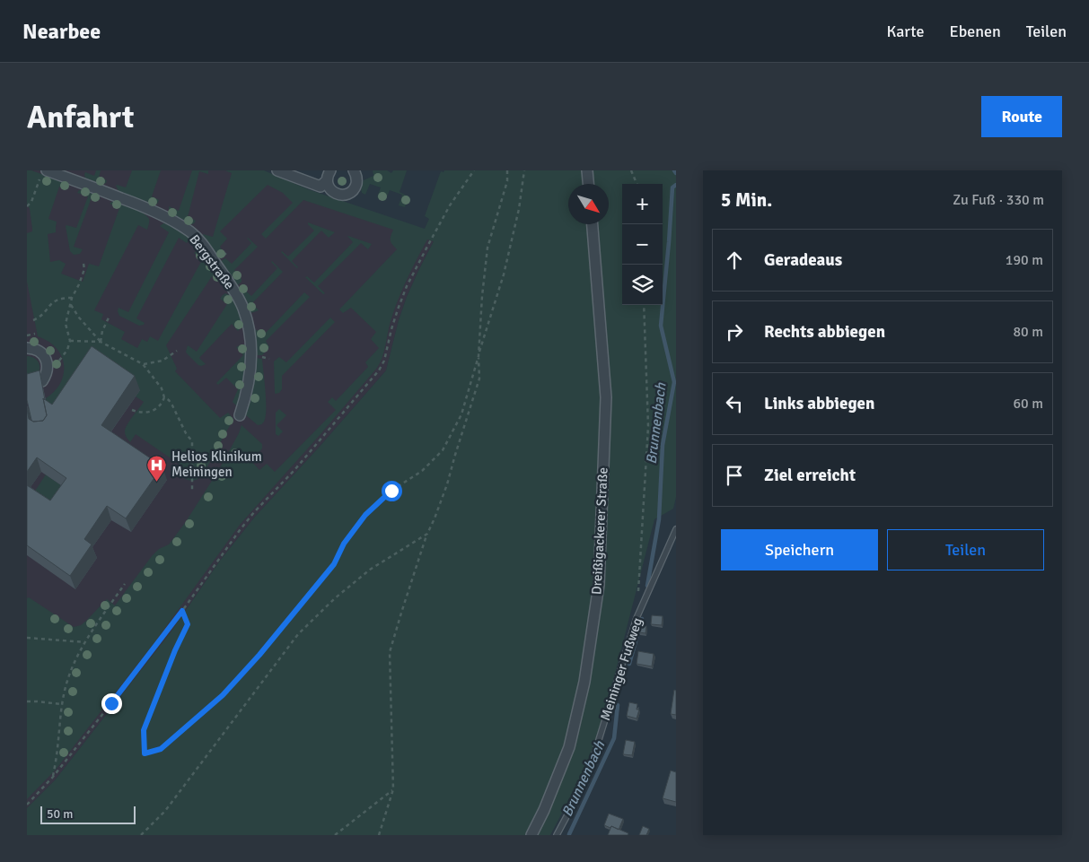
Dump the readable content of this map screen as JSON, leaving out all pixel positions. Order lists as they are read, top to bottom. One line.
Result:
{"streets":{"street":["Bergstraße","Dreißigackerer Straße"],"lane":["Meininger Fußweg"]},"water":["Brunnenbach"],"places":{"hospital":["Helios Klinikum Meiningen"]},"scale_bar":"50 m","north":"bottom right","page":{"header":"Nearbee","nav":["Karte","Ebenen","Teilen"],"buttons":["Route",["Speichern","Teilen"]],"title":"Anfahrt","heading":["5 Min.","Zu Fuß · 330 m"],"map_buttons":["+","−"],"list":[["Geradeaus","190 m"],["Rechts abbiegen","80 m"],["Links abbiegen","60 m"],"Ziel erreicht"],"scale":"50 m"}}
